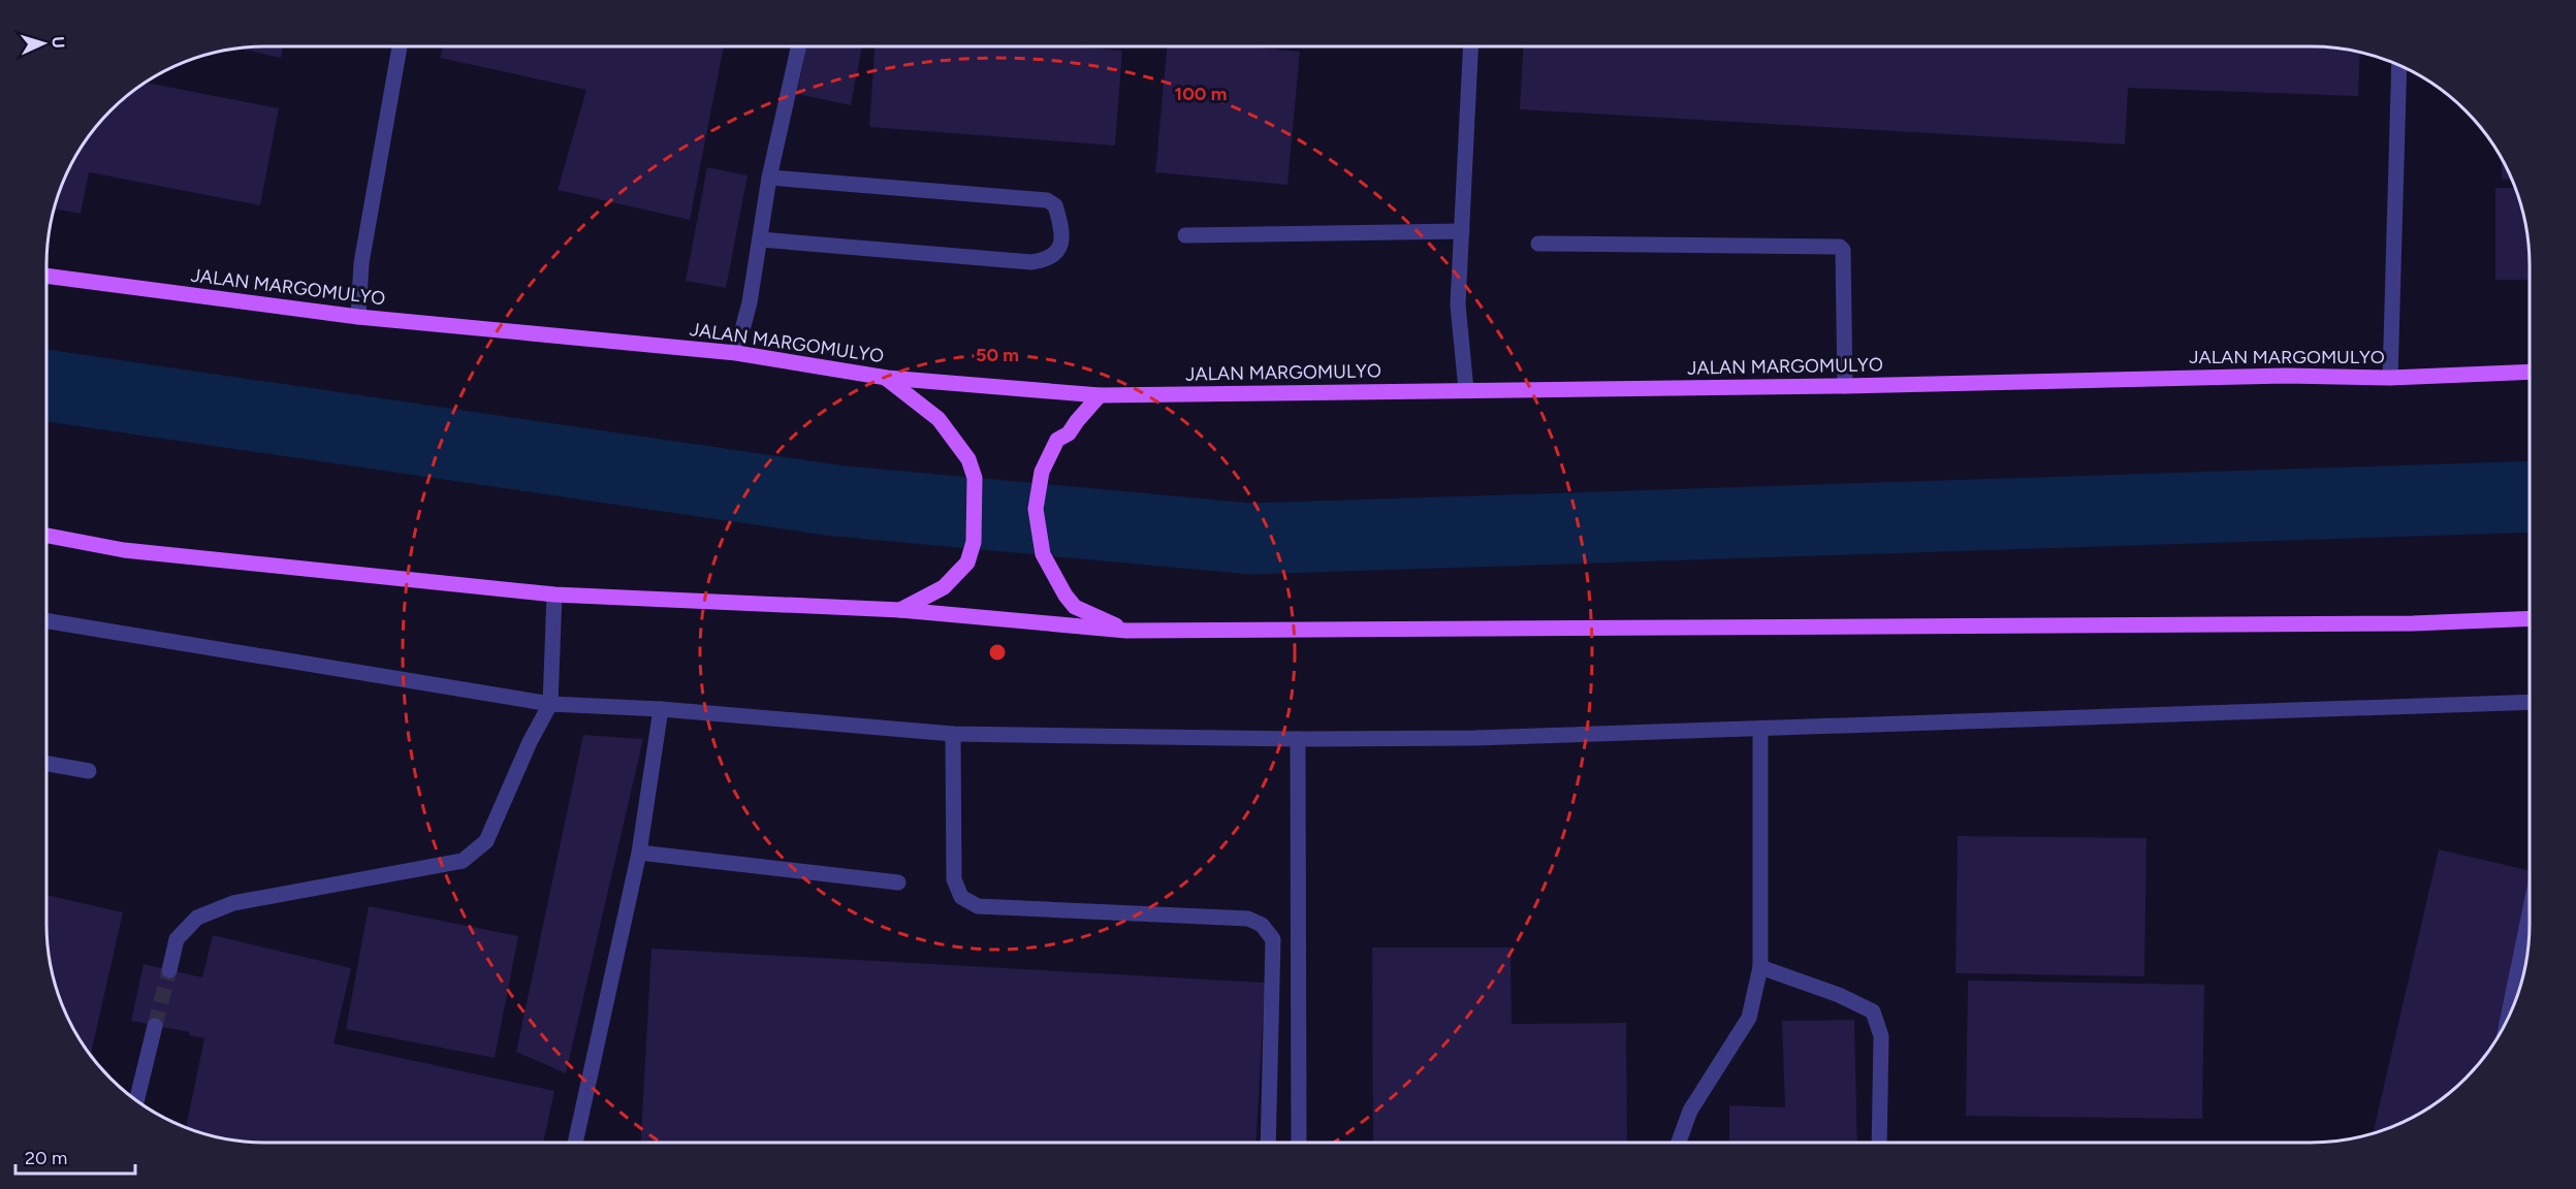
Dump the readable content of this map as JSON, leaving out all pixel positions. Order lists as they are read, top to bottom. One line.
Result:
{"streets":{"main road":["JALAN MARGOMULYO"]},"scale_bar":"20 m","north":"right","rings":["100 m","50 m"]}
